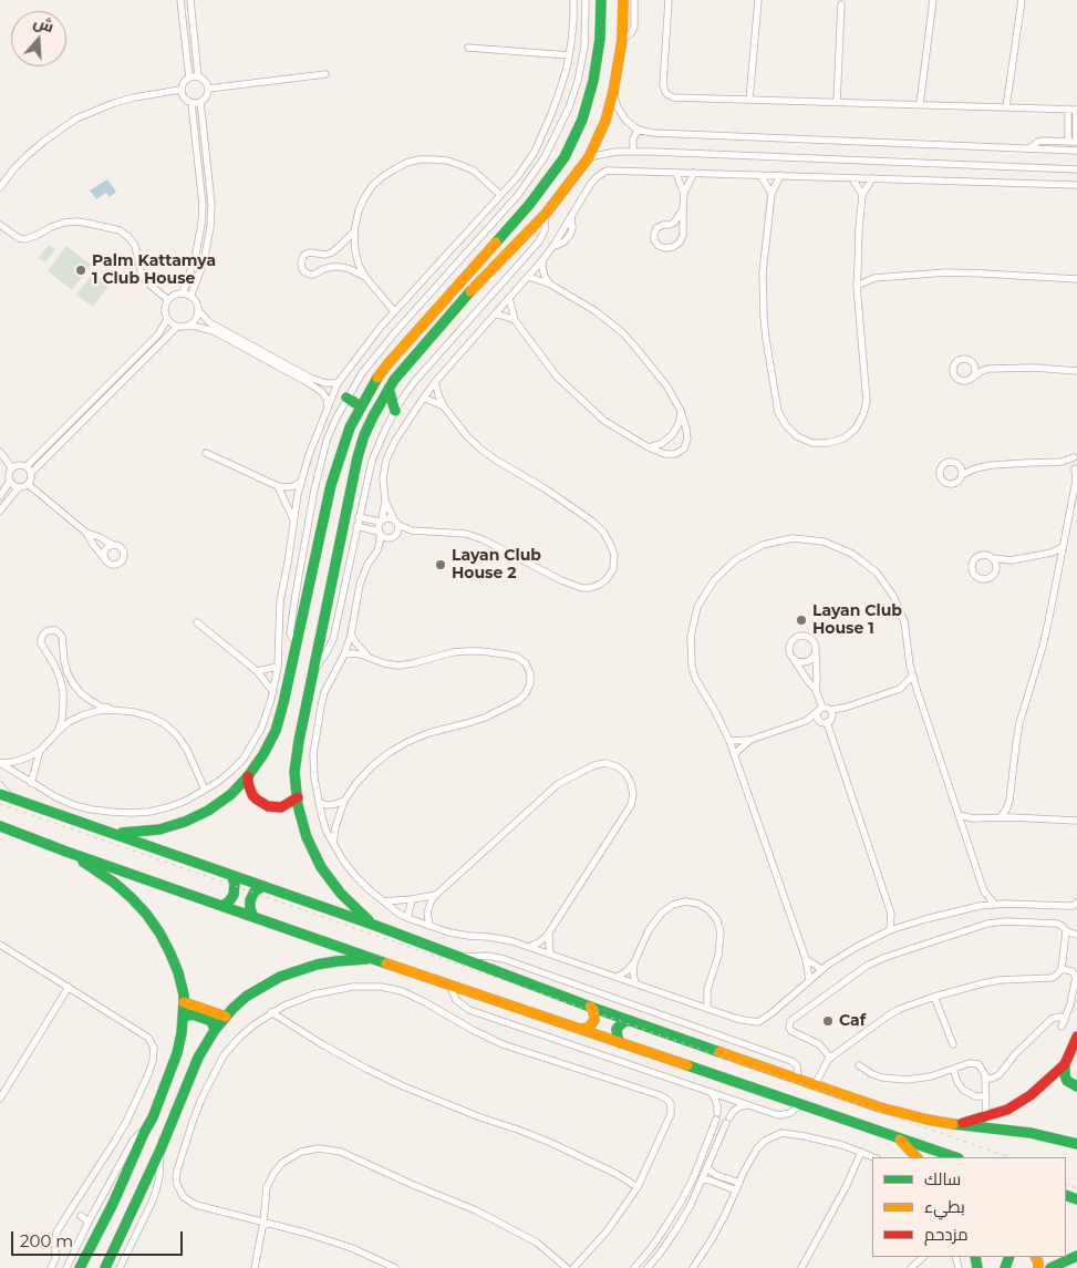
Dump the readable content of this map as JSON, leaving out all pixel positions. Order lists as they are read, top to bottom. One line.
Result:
{"places":["Palm Kattamya 1 Club House","Layan Club House 2","Layan Club House 1","Caf"],"legend":["سالك","بطيء","مزدحم"],"scale_bar":"200 m","north":"top"}
